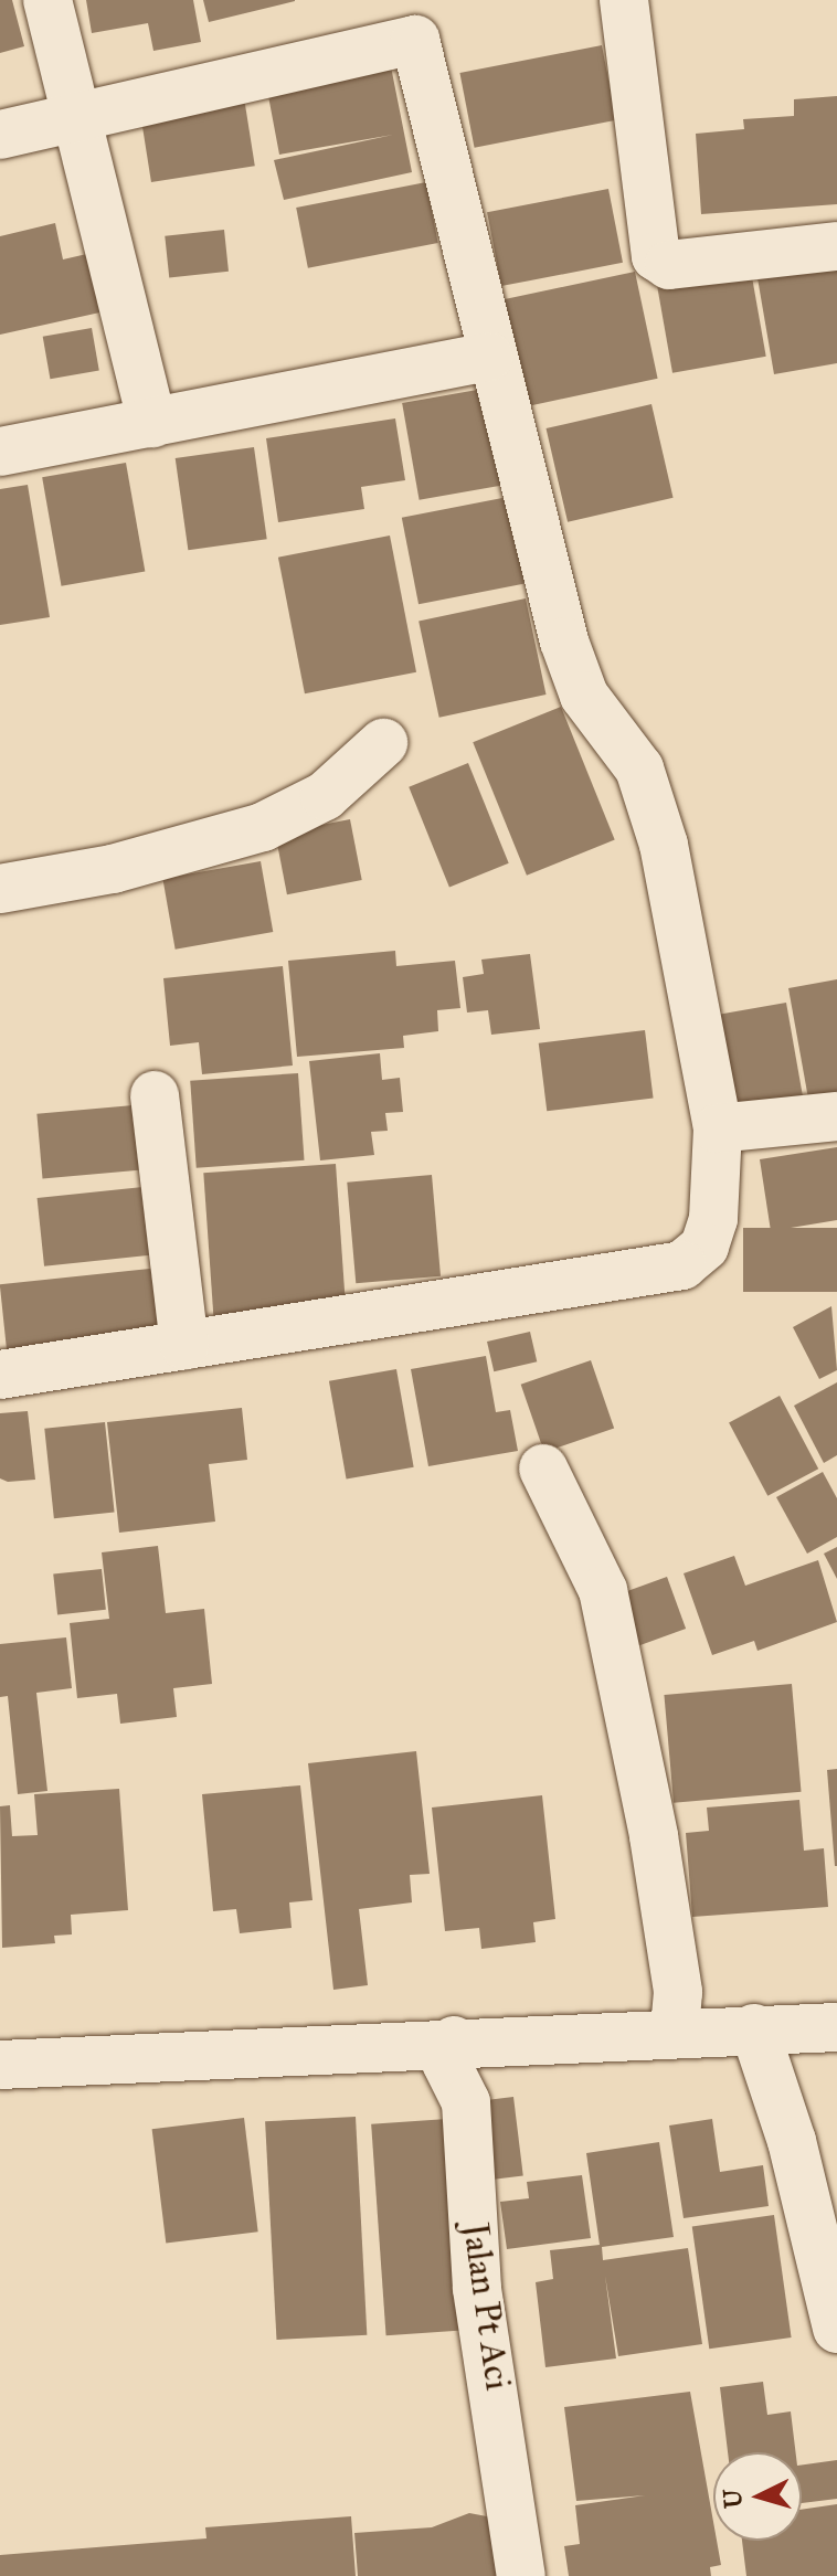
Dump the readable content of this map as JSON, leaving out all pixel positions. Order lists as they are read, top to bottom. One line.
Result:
{"streets":{"street":["Jalan Pt Aci"]},"north":"left"}
